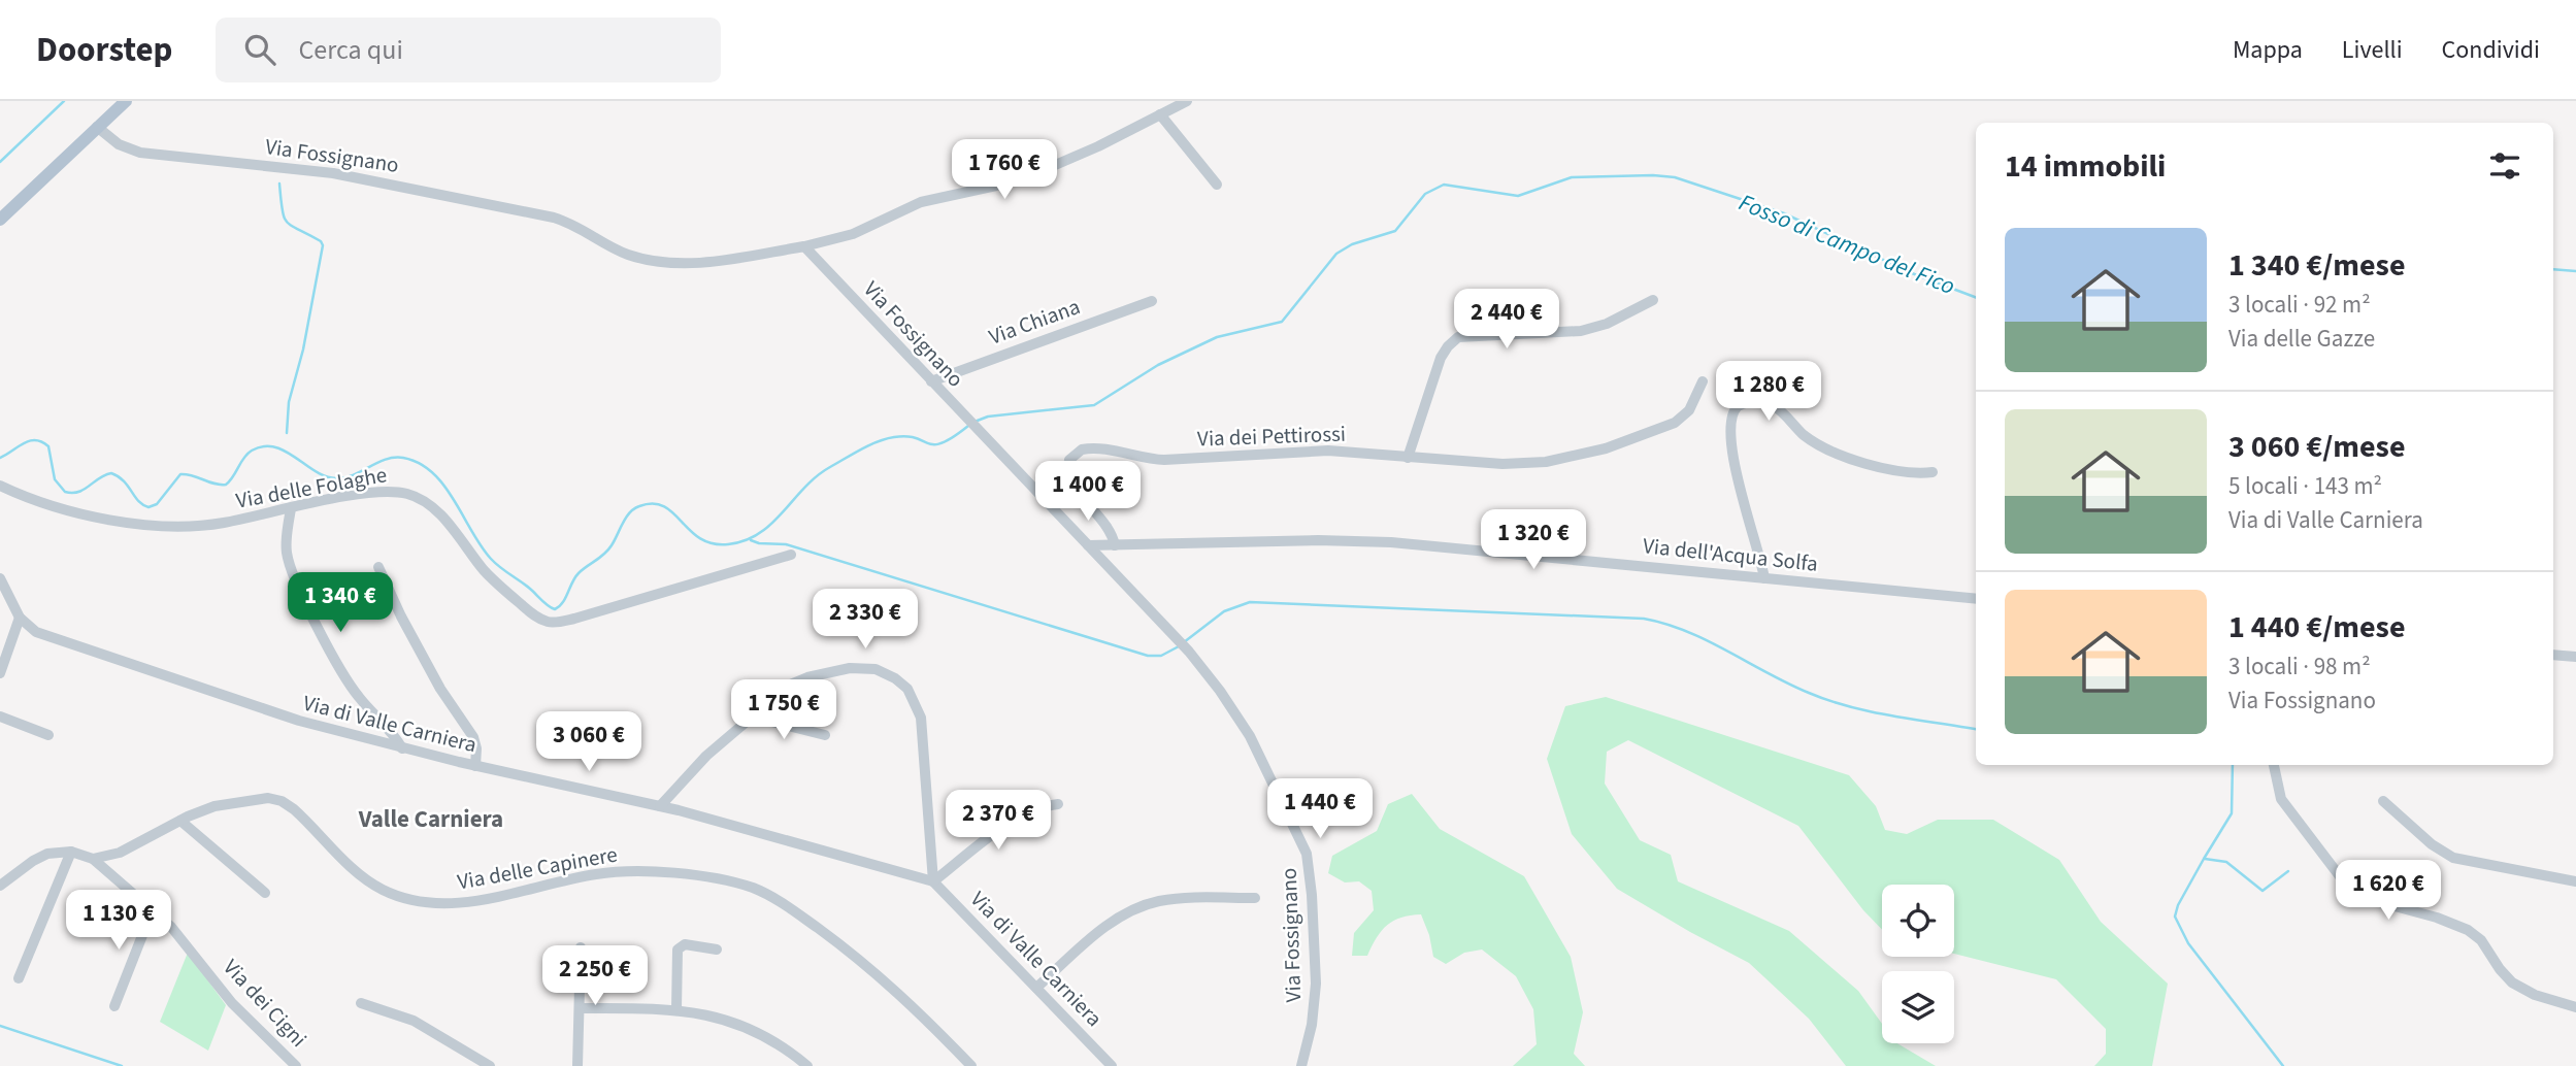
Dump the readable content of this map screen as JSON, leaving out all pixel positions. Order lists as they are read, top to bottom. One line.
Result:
{"streets":{"street":["Via Fossignano","Via Chiana","Via dei Pettirossi","Via delle Folaghe","Via dell'Acqua Solfa","Via di Valle Carniera","Via delle Capinere","Via dei Cigni"]},"crossings":[["Via Fossignano","Via Chiana"],["Via Fossignano","Via dell'Acqua Solfa"],["Via dei Pettirossi","Via dell'Acqua Solfa"],["Via delle Capinere","Via dei Cigni"]],"districts":["Valle Carniera"],"water":["Fosso di Campo del Fico"],"page":{"header":"Doorstep","search":"Cerca qui","nav":["Mappa","Livelli","Condividi"],"heading":"14 immobili","price":["1 760 €","2 440 €","1 280 €","1 400 €","1 320 €","1 340 €","2 330 €","1 750 €","3 060 €","1 440 €","2 370 €","1 620 €","1 130 €","2 250 €"],"list":[{"name":"1 340 €/mese","note":"3 locali · 92 m² · Via delle Gazze"},{"name":"3 060 €/mese","note":"5 locali · 143 m² · Via di Valle Carniera"},{"name":"1 440 €/mese","note":"3 locali · 98 m² · Via Fossignano"}]}}
